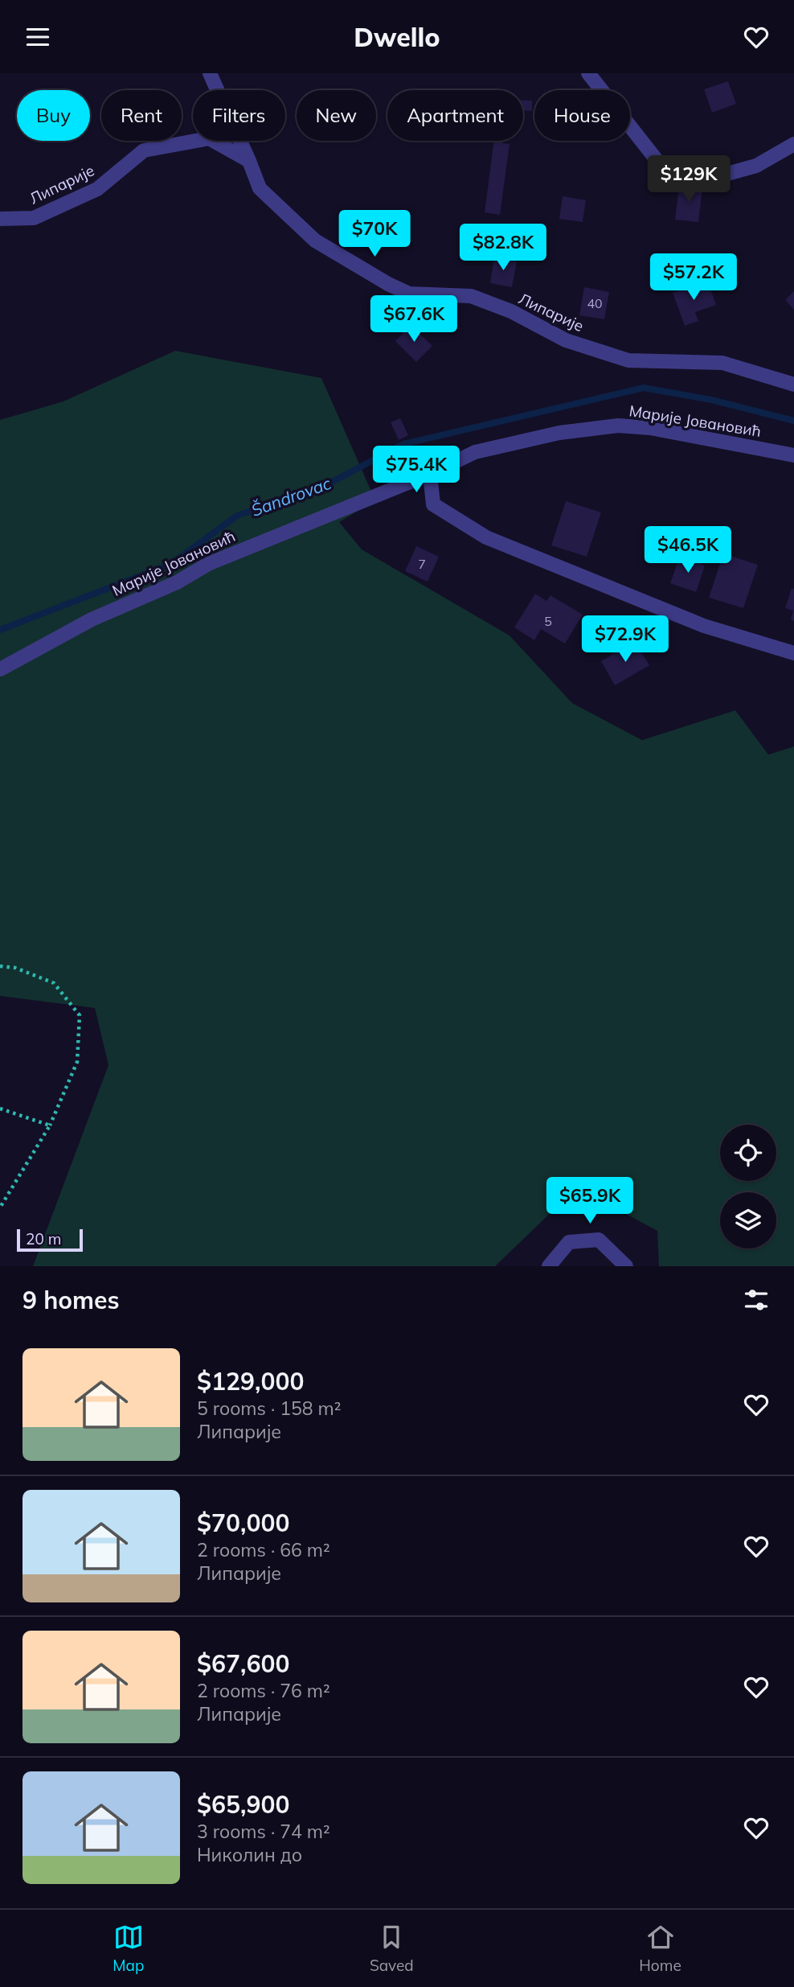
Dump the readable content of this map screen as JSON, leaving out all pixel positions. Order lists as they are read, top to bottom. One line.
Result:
{"streets":{"street":["Липарије","Марије Јовановић"]},"water":["Šandrovac"],"house_numbers":["40","7","5"],"scale_bar":"20 m","page":{"header":"Dwello","chip":["Buy","Rent","Filters","New","Apartment","House"],"price":["$129K","$70K","$82.8K","$57.2K","$67.6K","$75.4K","$46.5K","$72.9K","$65.9K"],"scale":"20 m","heading":"9 homes","list":[{"name":"$129,000","note":"5 rooms · 158 m² · Липарије"},{"name":"$70,000","note":"2 rooms · 66 m² · Липарије"},{"name":"$67,600","note":"2 rooms · 76 m² · Липарије"},{"name":"$65,900","note":"3 rooms · 74 m² · Николин до"}],"tabs":["Map","Saved","Home"]}}
